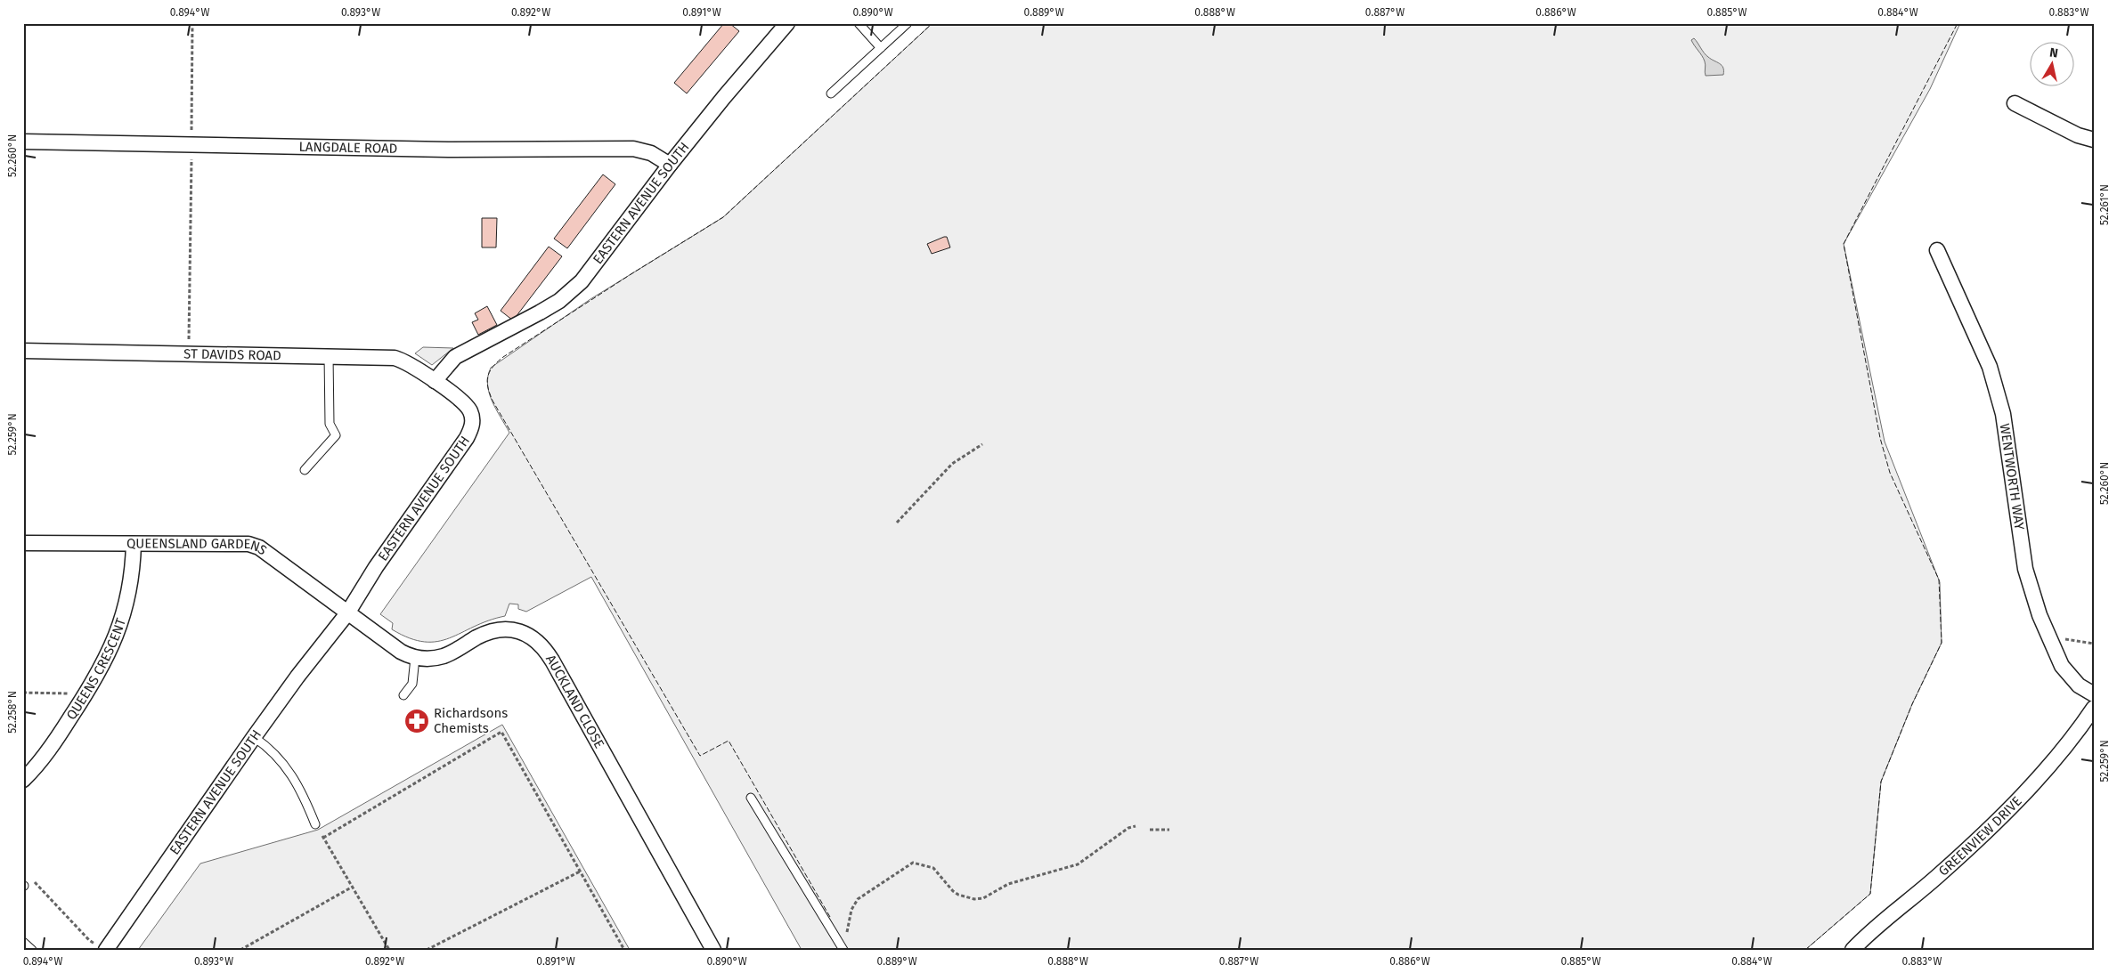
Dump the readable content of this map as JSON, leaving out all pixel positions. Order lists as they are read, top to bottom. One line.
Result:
{"streets":{"street":["LANGDALE ROAD","EASTERN AVENUE SOUTH","ST DAVIDS ROAD","WENTWORTH WAY","QUEENSLAND GARDENS","QUEENS CRESCENT","AUCKLAND CLOSE","GREENVIEW DRIVE"]},"crossings":[["LANGDALE ROAD","EASTERN AVENUE SOUTH"],["EASTERN AVENUE SOUTH","ST DAVIDS ROAD"],["EASTERN AVENUE SOUTH","QUEENSLAND GARDENS"],["EASTERN AVENUE SOUTH","AUCKLAND CLOSE"],["QUEENSLAND GARDENS","QUEENS CRESCENT"],["QUEENSLAND GARDENS","AUCKLAND CLOSE"]],"places":{"pharmacy":["Richardsons Chemists"]},"north":"top","coordinates":["0.894°W","0.893°W","0.892°W","0.891°W","0.890°W","0.889°W","0.888°W","0.887°W","0.886°W","0.885°W","0.884°W","0.883°W","52.260°N","52.261°N","52.259°N","52.258°N"]}
